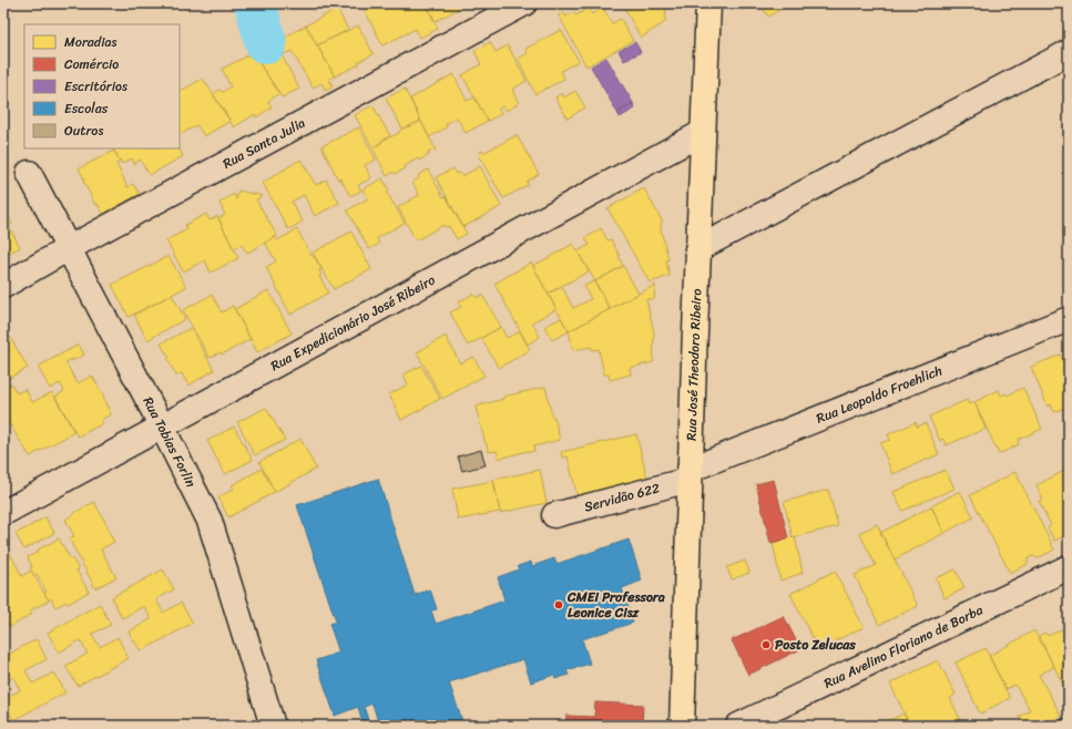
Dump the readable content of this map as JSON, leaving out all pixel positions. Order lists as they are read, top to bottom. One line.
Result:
{"streets":{"main road":["Rua José Theodoro Ribeiro"],"street":["Rua Santa Julia","Rua Expedicionário José Ribeiro","Rua Leopoldo Froehlich","Rua Tobias Forlin","Servidão 622","Rua Avelino Floriano de Borba"]},"crossings":[["Rua Santa Julia","Rua Tobias Forlin"],["Rua Expedicionário José Ribeiro","Rua José Theodoro Ribeiro"],["Rua Expedicionário José Ribeiro","Rua Tobias Forlin"],["Rua José Theodoro Ribeiro","Rua Leopoldo Froehlich"],["Rua José Theodoro Ribeiro","Servidão 622"],["Rua Leopoldo Froehlich","Servidão 622"]],"places":["CMEI Professora Leonice Cisz","Posto Zelucas"],"legend":["Moradias","Comércio","Escritórios","Escolas","Outros"]}
